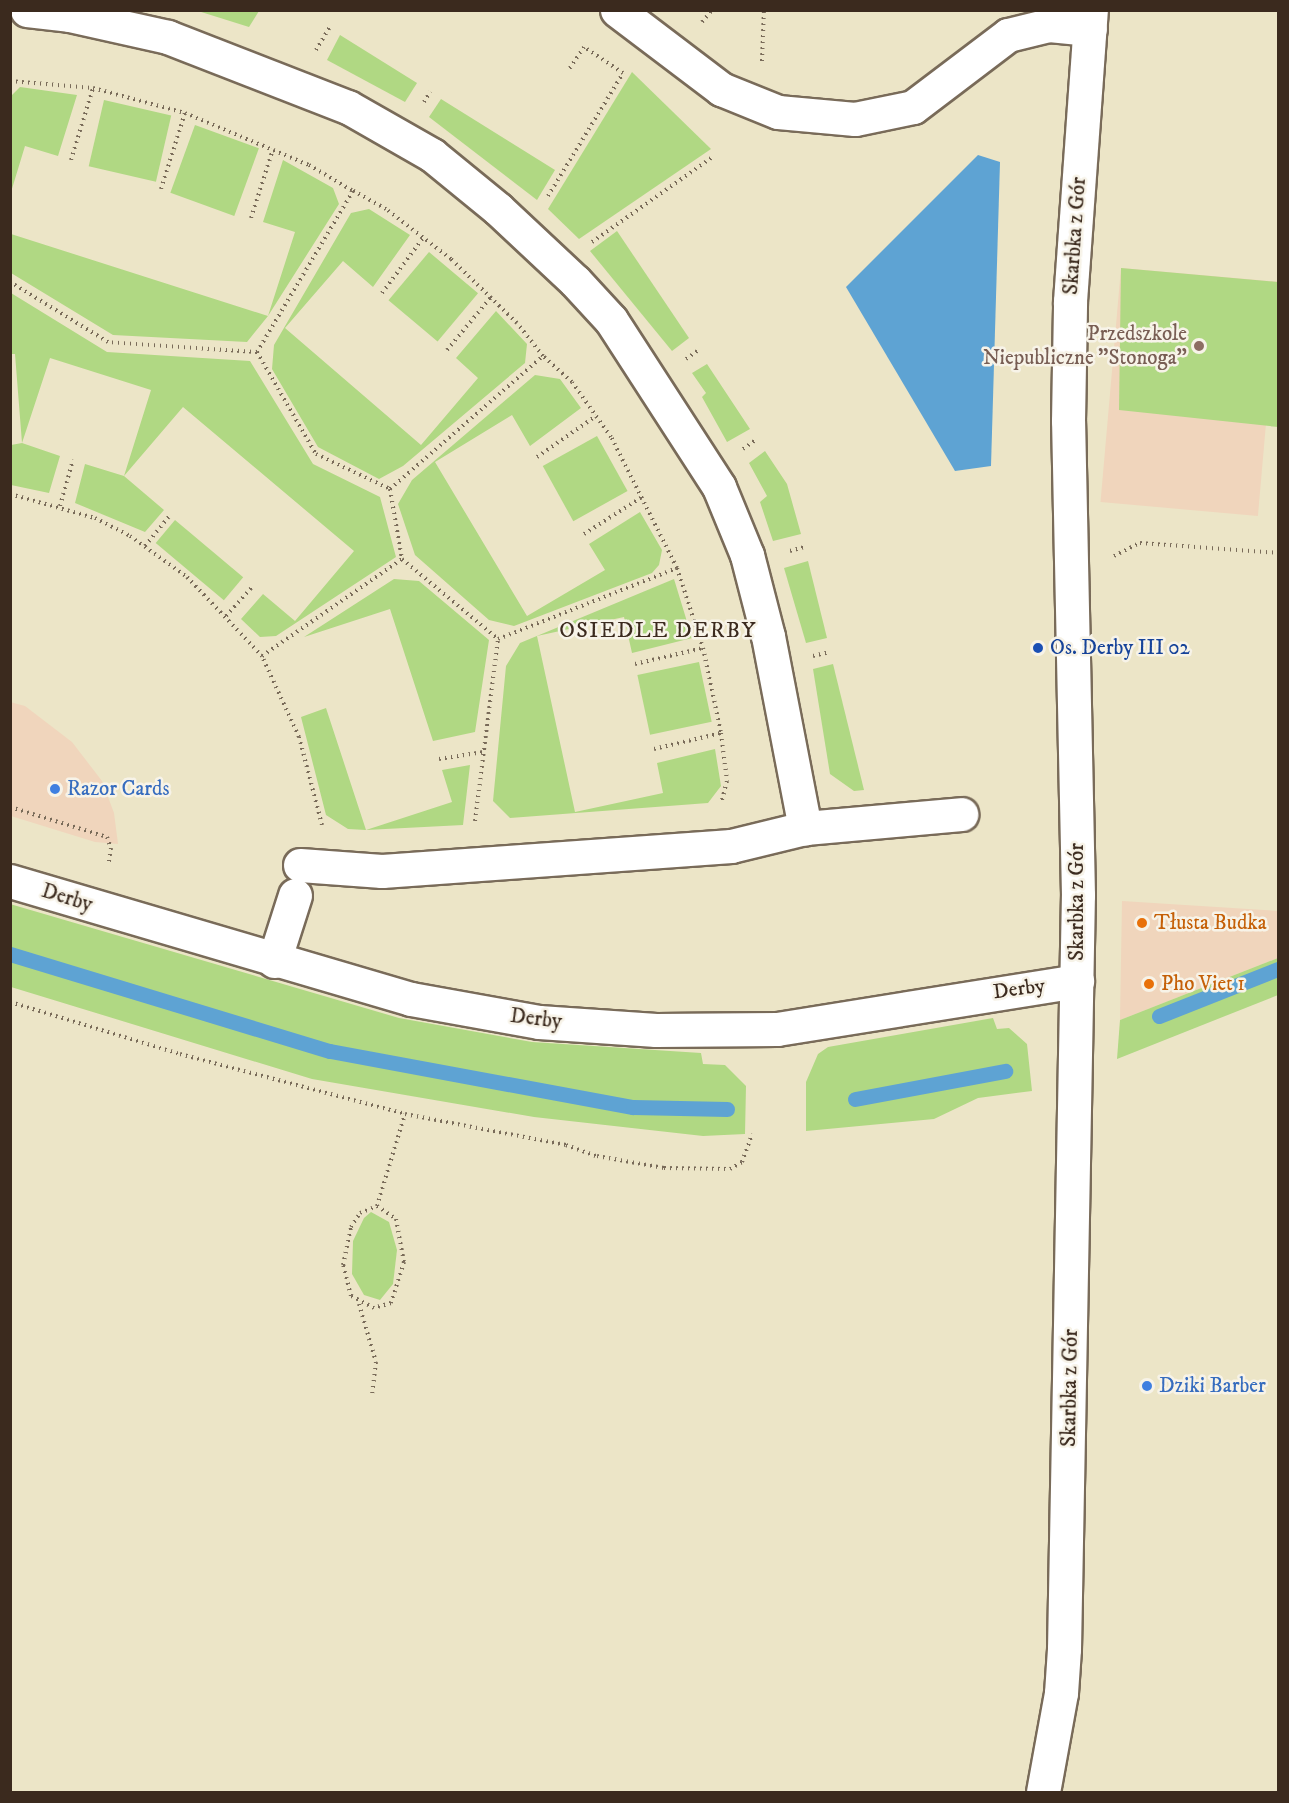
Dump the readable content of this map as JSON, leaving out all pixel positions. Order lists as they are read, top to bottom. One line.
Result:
{"streets":{"street":["Skarbka z Gór","Derby"]},"crossings":[["Skarbka z Gór","Derby"]],"districts":["OSIEDLE DERBY"],"places":["Przedszkole Niepubliczne \"Stonoga\"","Os. Derby III 02","Razor Cards","Tłusta Budka","Pho Viet 1","Dziki Barber"]}
